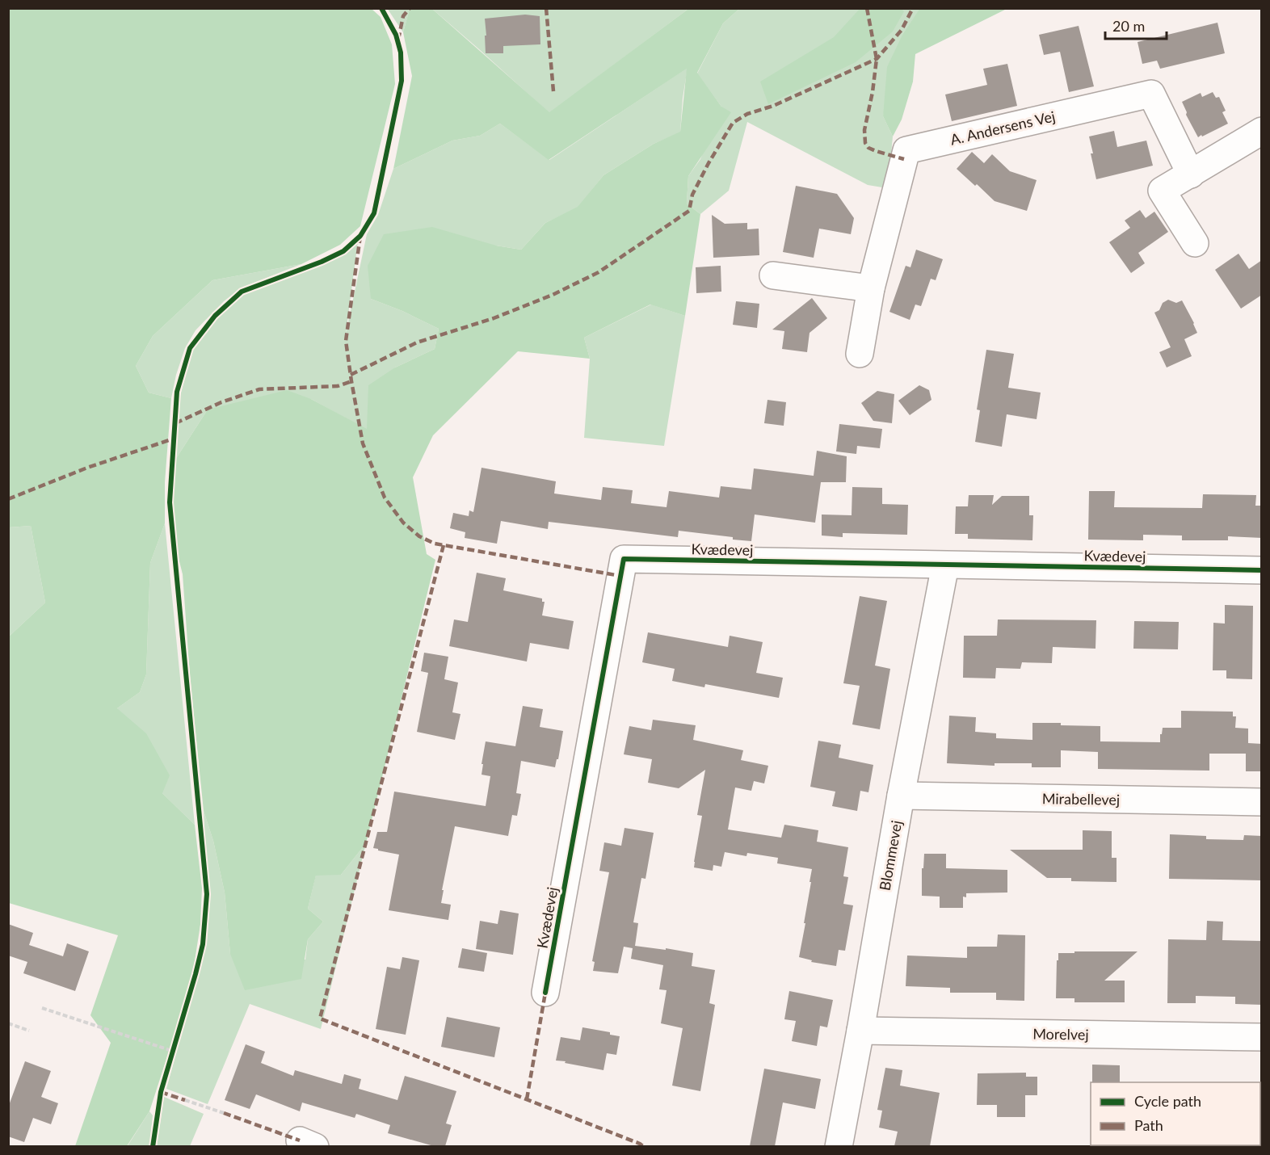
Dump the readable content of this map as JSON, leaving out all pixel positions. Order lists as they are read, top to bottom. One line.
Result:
{"streets":{"street":["A. Andersens Vej","Kvædevej","Mirabellevej","Blommevej","Morelvej"]},"crossings":[["Kvædevej","Blommevej"],["Mirabellevej","Blommevej"],["Blommevej","Morelvej"]],"legend":["Cycle path","Path"],"scale_bar":"20 m"}
